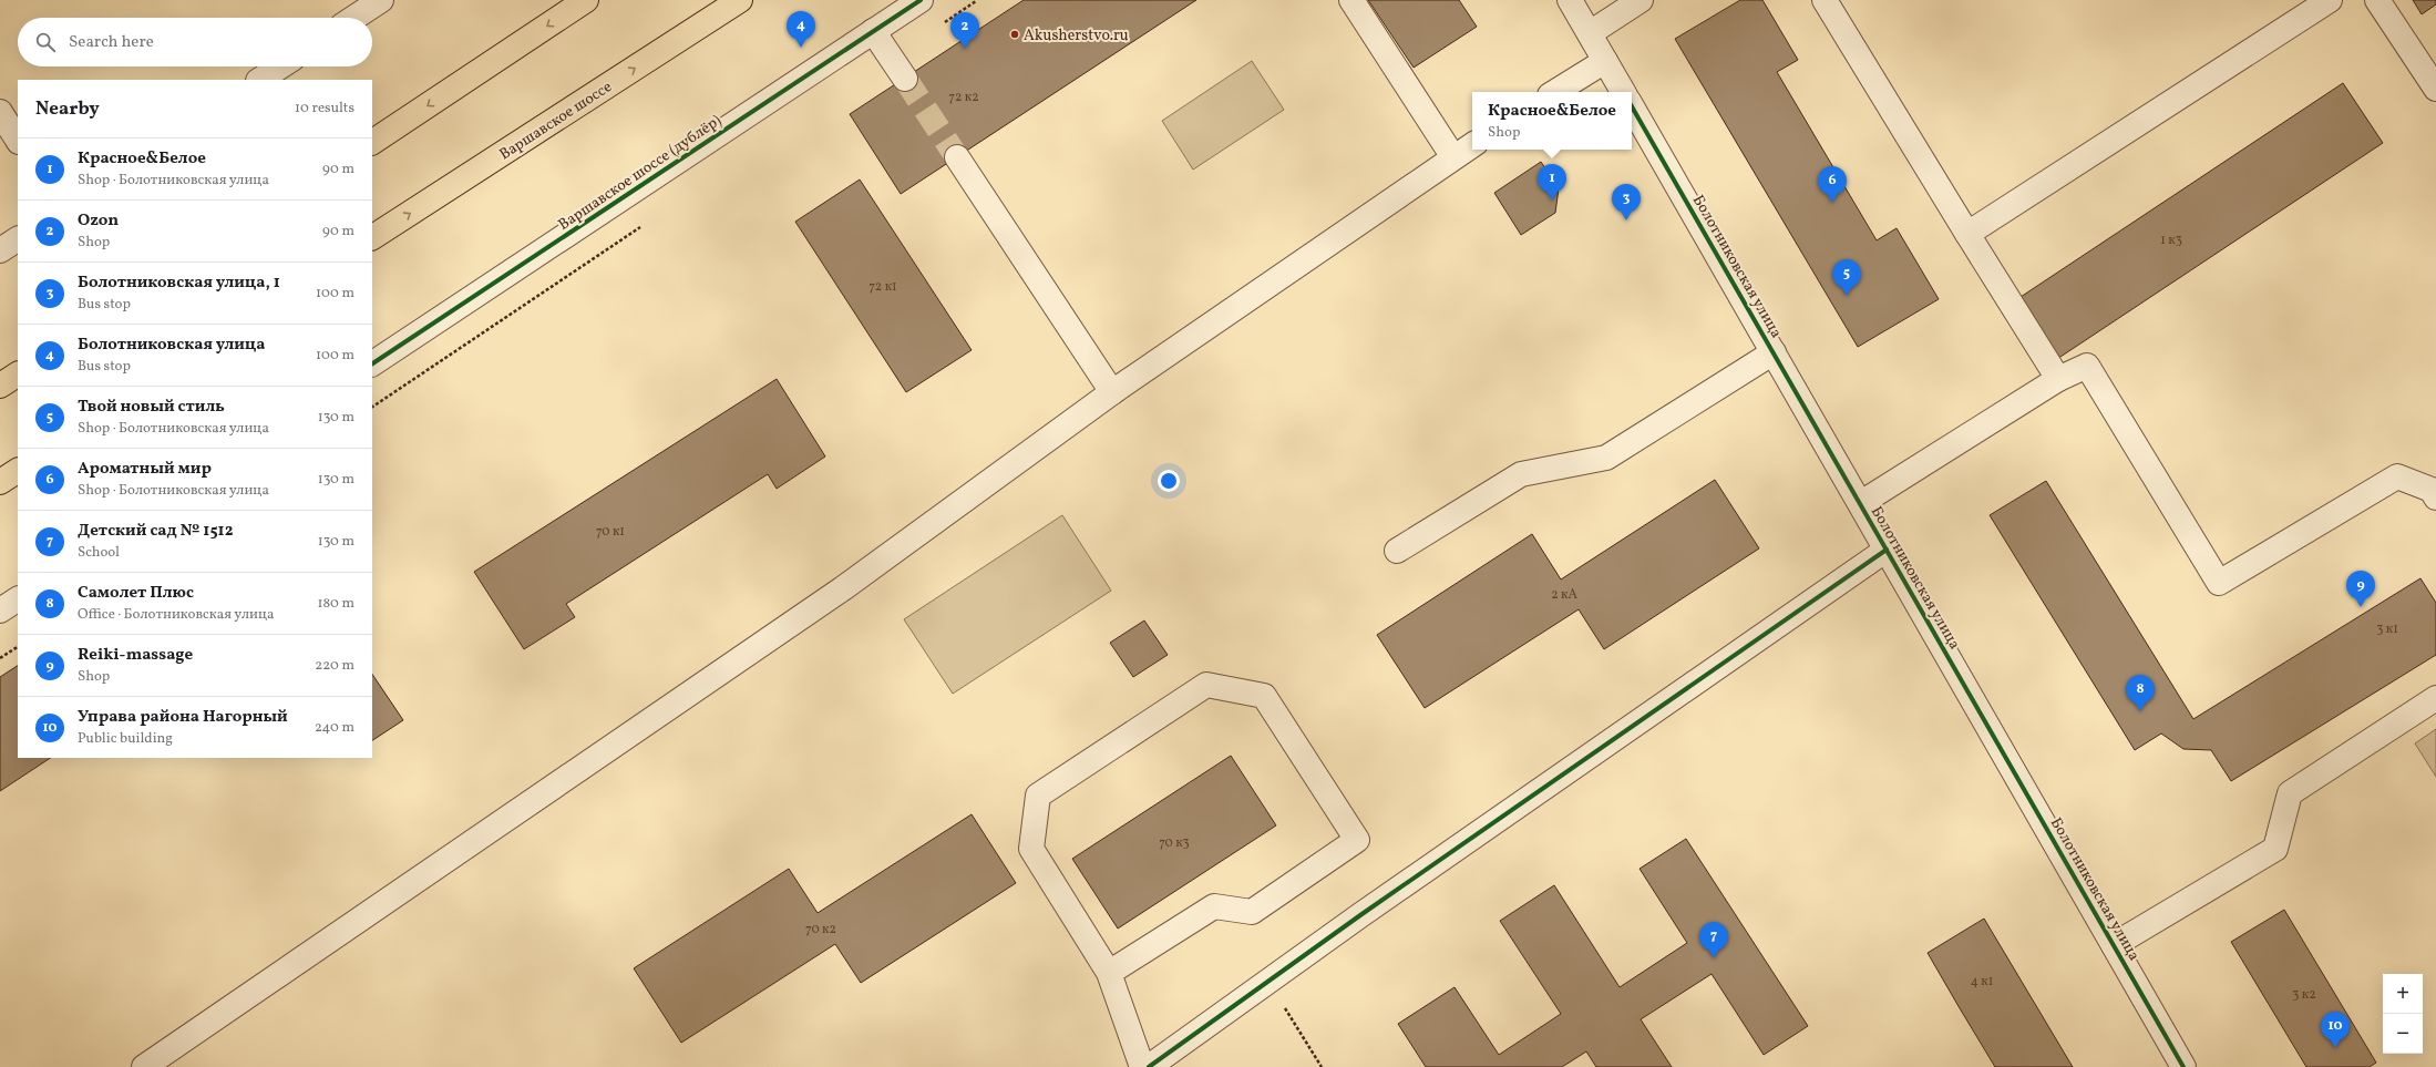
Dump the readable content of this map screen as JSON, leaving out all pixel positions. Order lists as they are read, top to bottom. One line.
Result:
{"streets":{"main road":["Варшавское шоссе"],"street":["Варшавское шоссе (дублёр)","Болотниковская улица"]},"places":["Akusherstvo.ru"],"house_numbers":["72 к2","1 к3","72 к1","70 к1","2 кА","3 к1","70 к3","70 к2","4 к1","3 к2"],"page":{"pins":["4","2","1","6","3","5","9","8","7","10"],"search":"Search here","heading":["Nearby","10 results"],"popup":["Красное&Белое","Shop"],"list":[{"mark":"1","name":"Красное&Белое","note":"Shop · Болотниковская улица","value":"90 m"},{"mark":"2","name":"Ozon","note":"Shop","value":"90 m"},{"mark":"3","name":"Болотниковская улица, 1","note":"Bus stop","value":"100 m"},{"mark":"4","name":"Болотниковская улица","note":"Bus stop","value":"100 m"},{"mark":"5","name":"Твой новый стиль","note":"Shop · Болотниковская улица","value":"130 m"},{"mark":"6","name":"Ароматный мир","note":"Shop · Болотниковская улица","value":"130 m"},{"mark":"7","name":"Детский сад № 1512","note":"School","value":"130 m"},{"mark":"8","name":"Самолет Плюс","note":"Office · Болотниковская улица","value":"180 m"},{"mark":"9","name":"Reiki-massage","note":"Shop","value":"220 m"},{"mark":"10","name":"Управа района Нагорный","note":"Public building","value":"240 m"}],"map_buttons":["+","−"]}}
